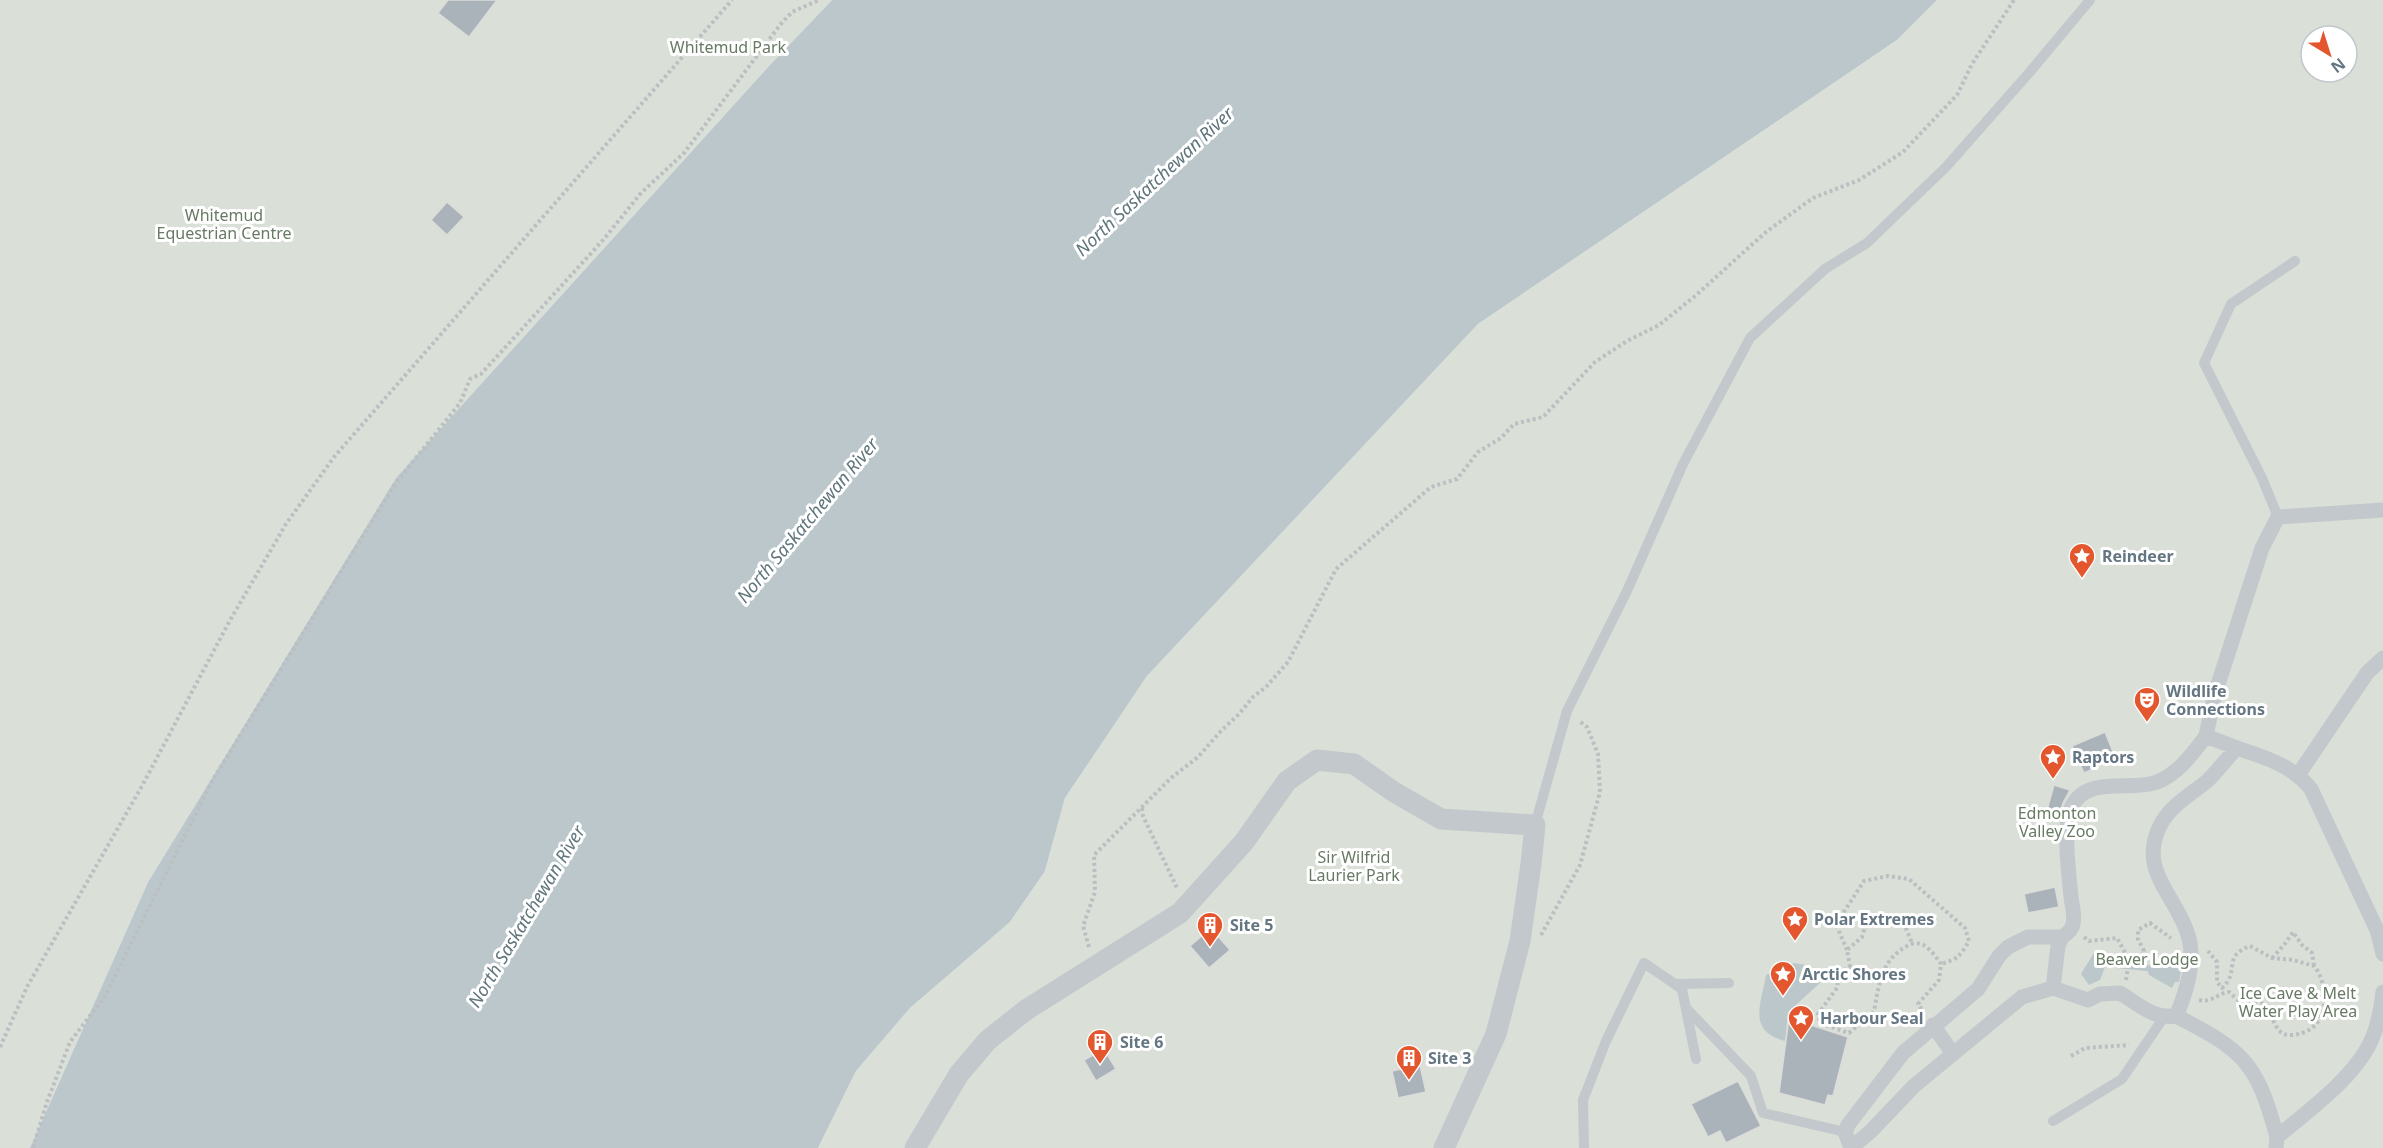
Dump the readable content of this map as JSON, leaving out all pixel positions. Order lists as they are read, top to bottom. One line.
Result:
{"water":["North Saskatchewan River"],"parks":["Whitemud Park","Whitemud Equestrian Centre","Edmonton Valley Zoo","Sir Wilfrid Laurier Park","Beaver Lodge","Ice Cave & Melt Water Play Area"],"places":{"place":["Reindeer","Raptors","Polar Extremes","Arctic Shores","Harbour Seal"],"theatre":["Wildlife Connections"],"building":["Site 5","Site 6","Site 3"]},"north":"bottom right"}
